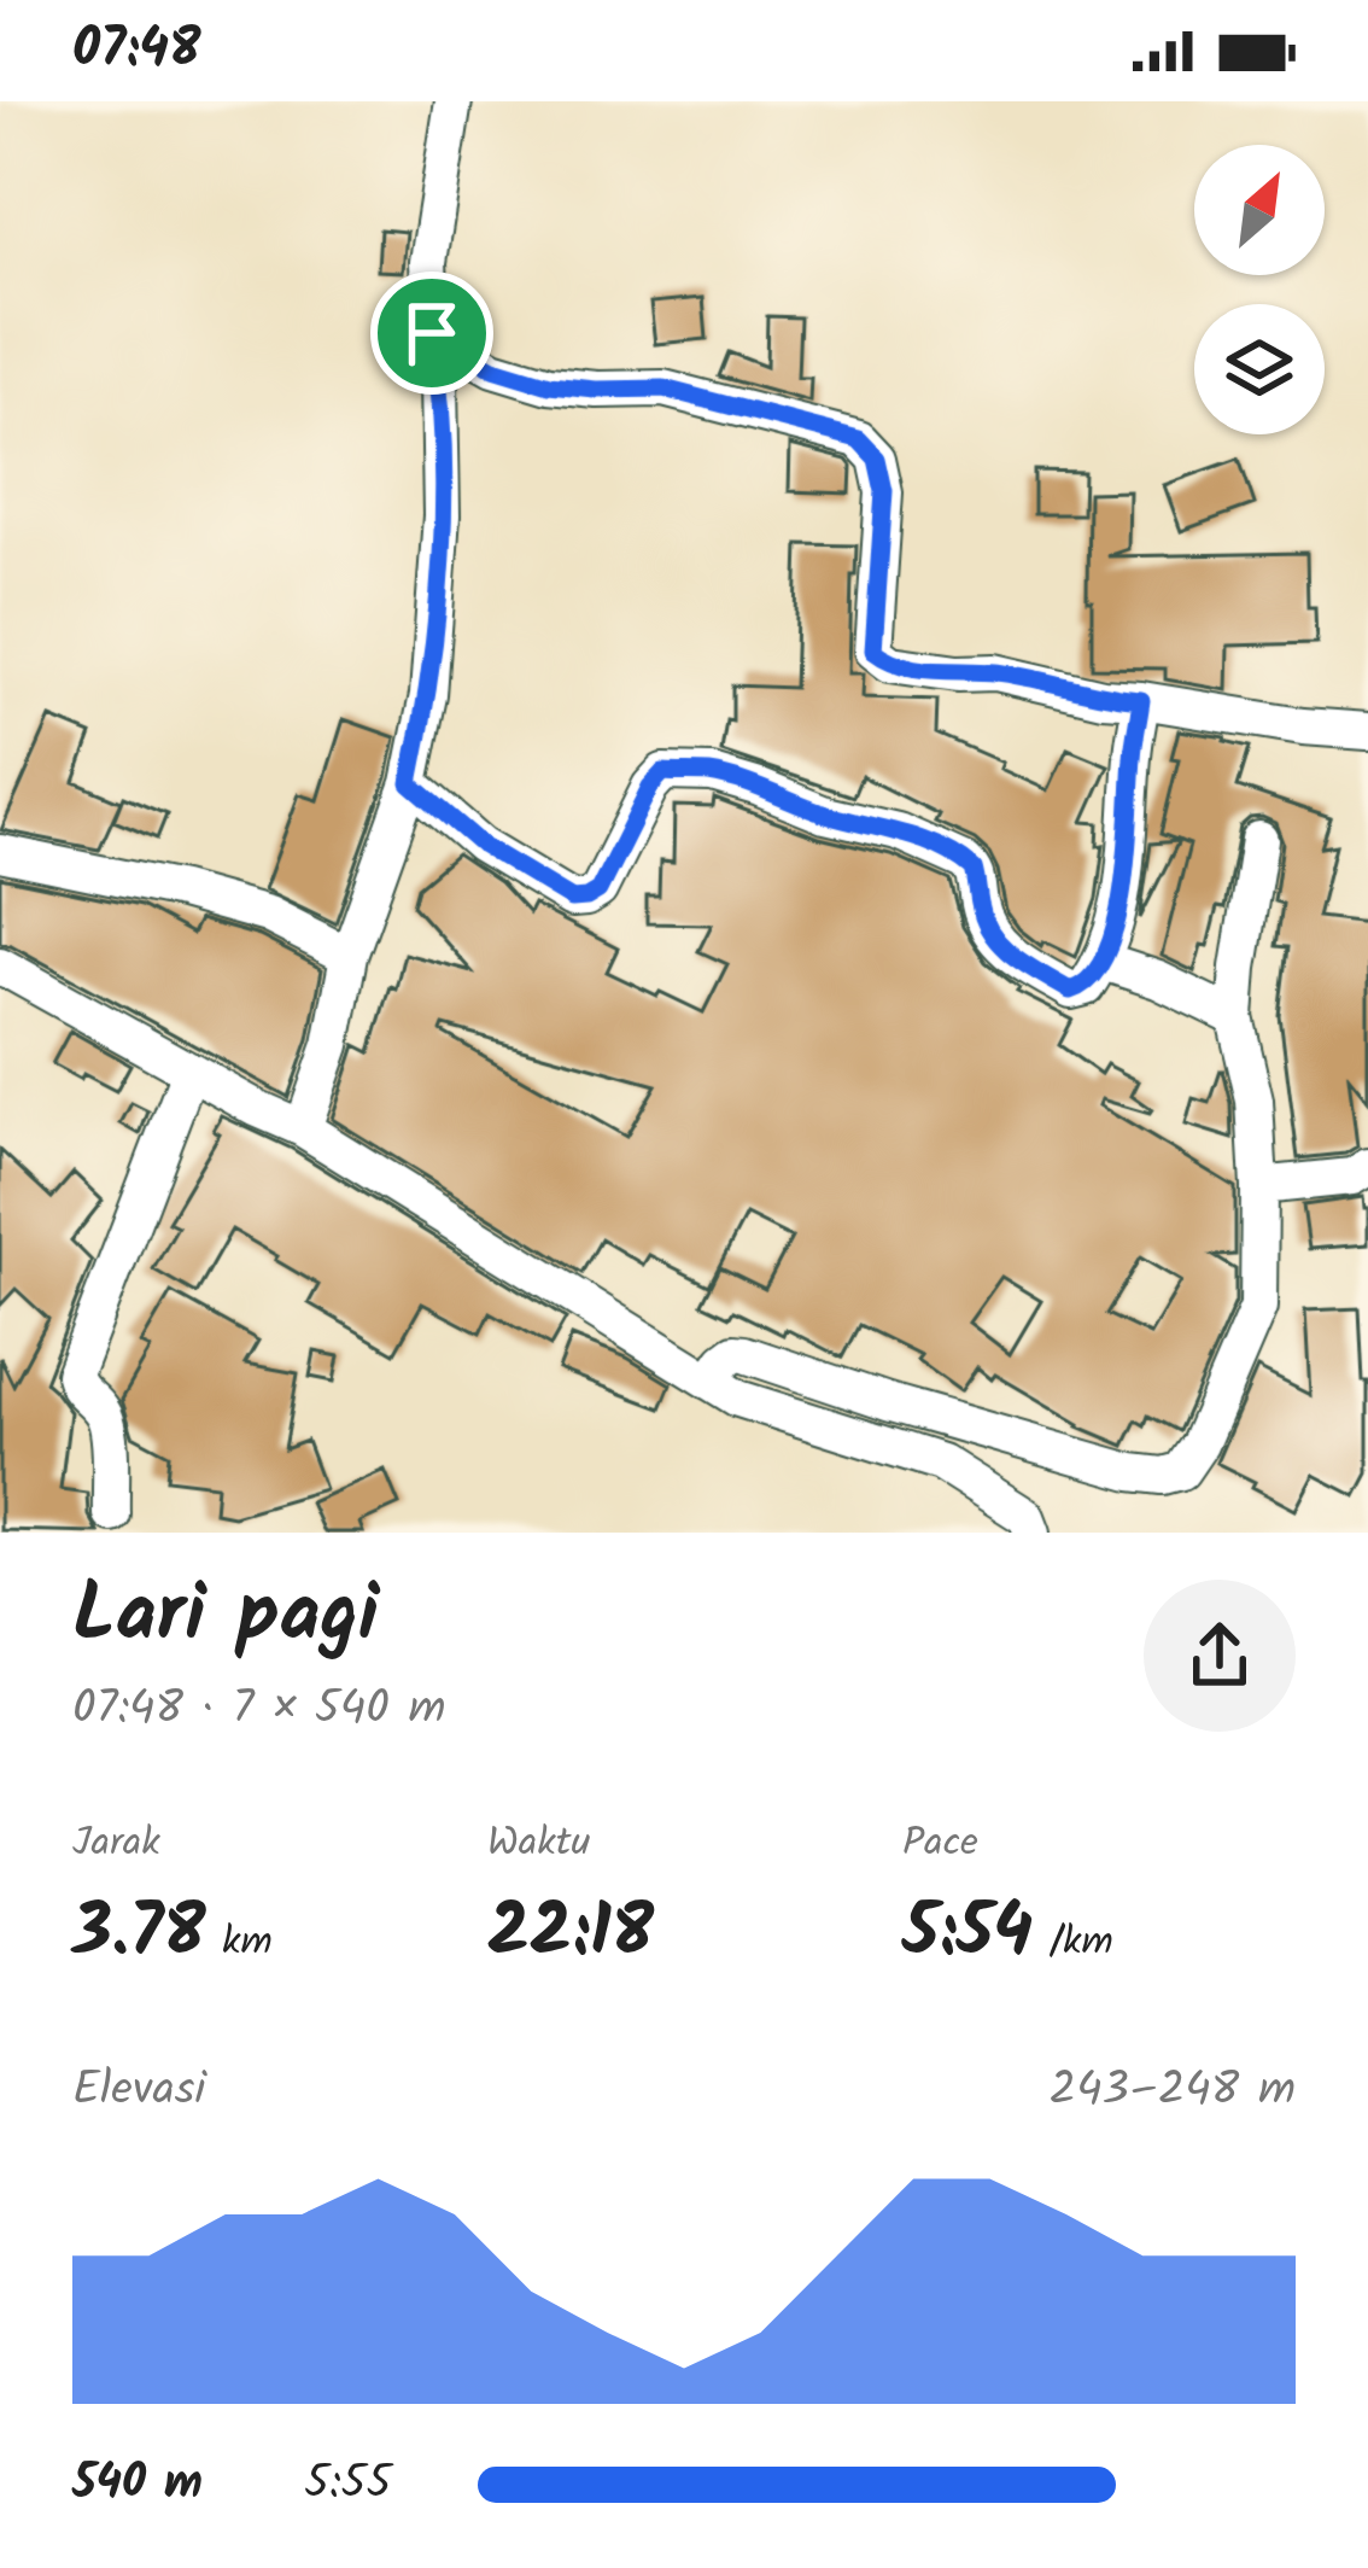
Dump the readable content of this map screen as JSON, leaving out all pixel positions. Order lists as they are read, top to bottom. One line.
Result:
{"north":"top right","page":{"status":"07:48","heading":["Lari pagi","07:48 · 7 × 540 m"],"stats":[["Jarak","3.78 km"],["Waktu","22:18"],["Pace","5:54 /km"]],"chart":["Elevasi","243–248 m"],"list":[{"name":"540 m","note":"5:55"}]}}
